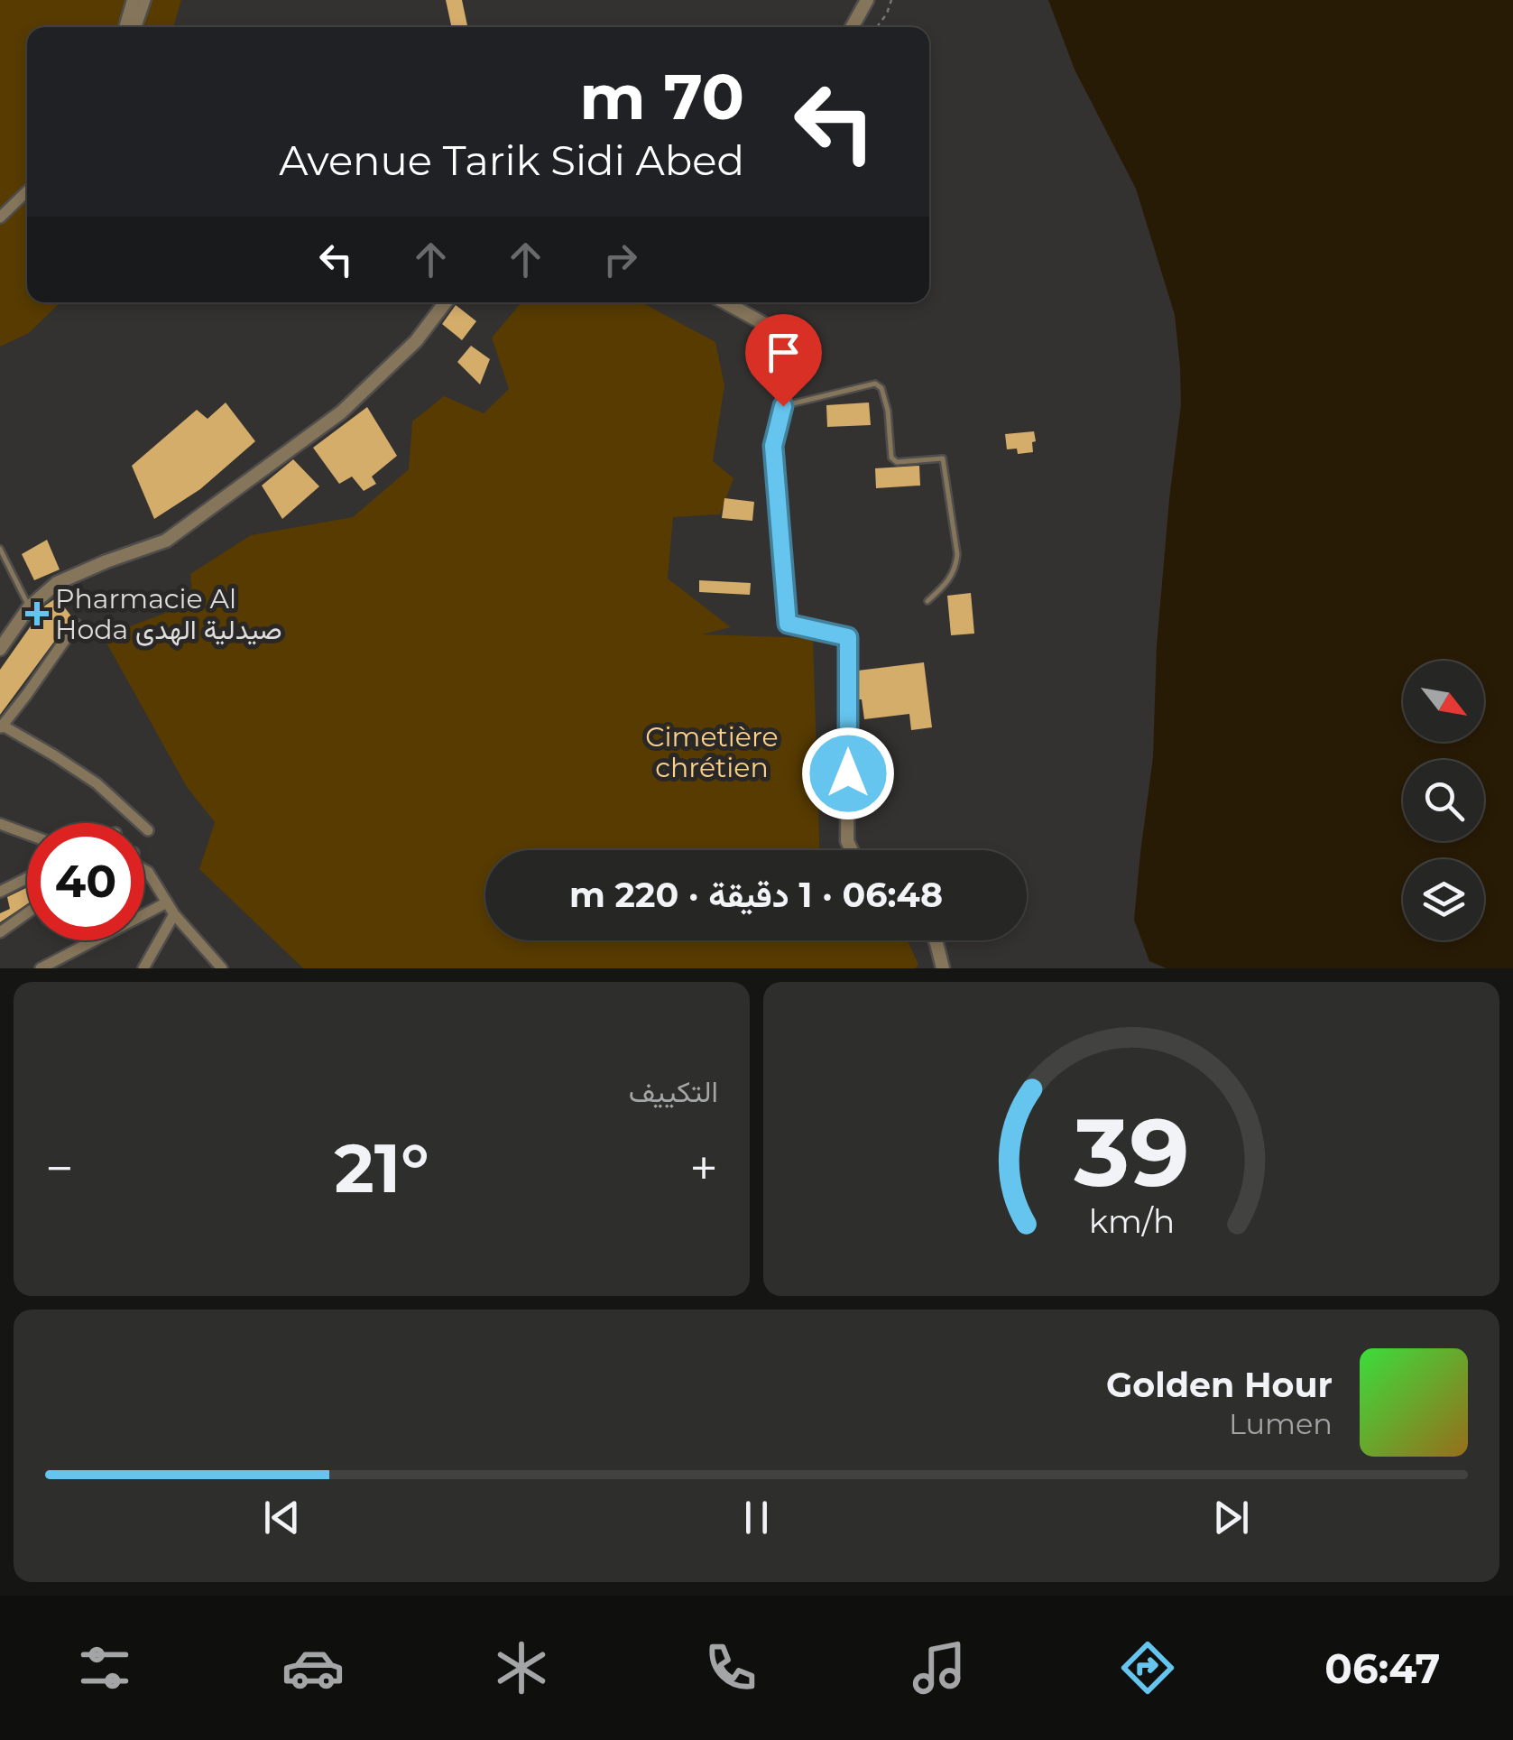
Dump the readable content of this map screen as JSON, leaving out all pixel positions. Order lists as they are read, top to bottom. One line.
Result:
{"parks":["Cimetière chrétien"],"places":{"health":["Pharmacie Al Hoda صيدلية الهدى"]},"north":"bottom right","page":{"turn":["70 m","Avenue Tarik Sidi Abed"],"limit":"40","trip":"06:48 · 1 دقيقة · 220 m","tile":"التكييف","heat":["−","21°","+"],"song":["Golden Hour","Lumen"],"tabs":"06:47","gauge":["39","km/h"]}}
